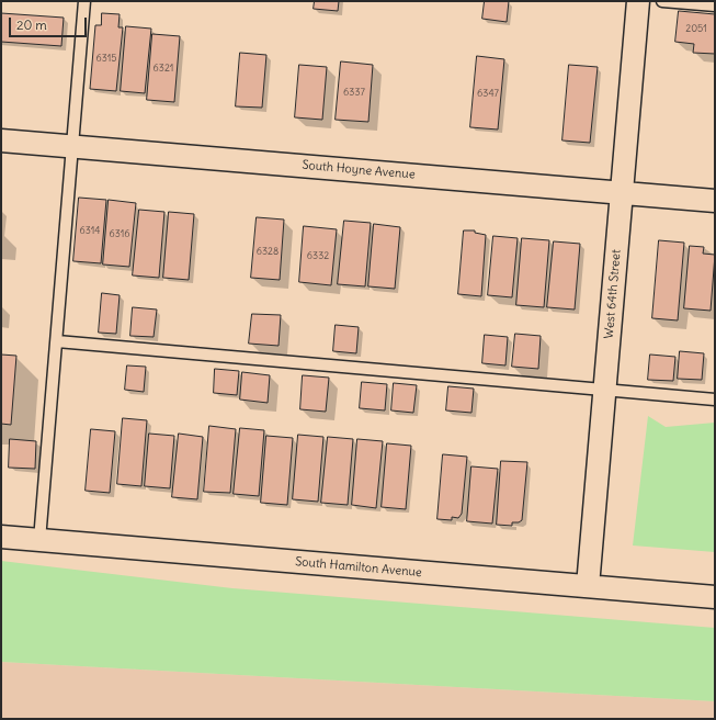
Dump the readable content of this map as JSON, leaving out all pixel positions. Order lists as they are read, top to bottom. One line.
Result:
{"streets":{"street":["South Hoyne Avenue","West 64th Street","South Hamilton Avenue"]},"crossings":[["South Hoyne Avenue","West 64th Street"],["West 64th Street","South Hamilton Avenue"]],"house_numbers":["2051","6315","6321","6337","6347","6314","6316","6328","6332"],"scale_bar":"20 m"}
